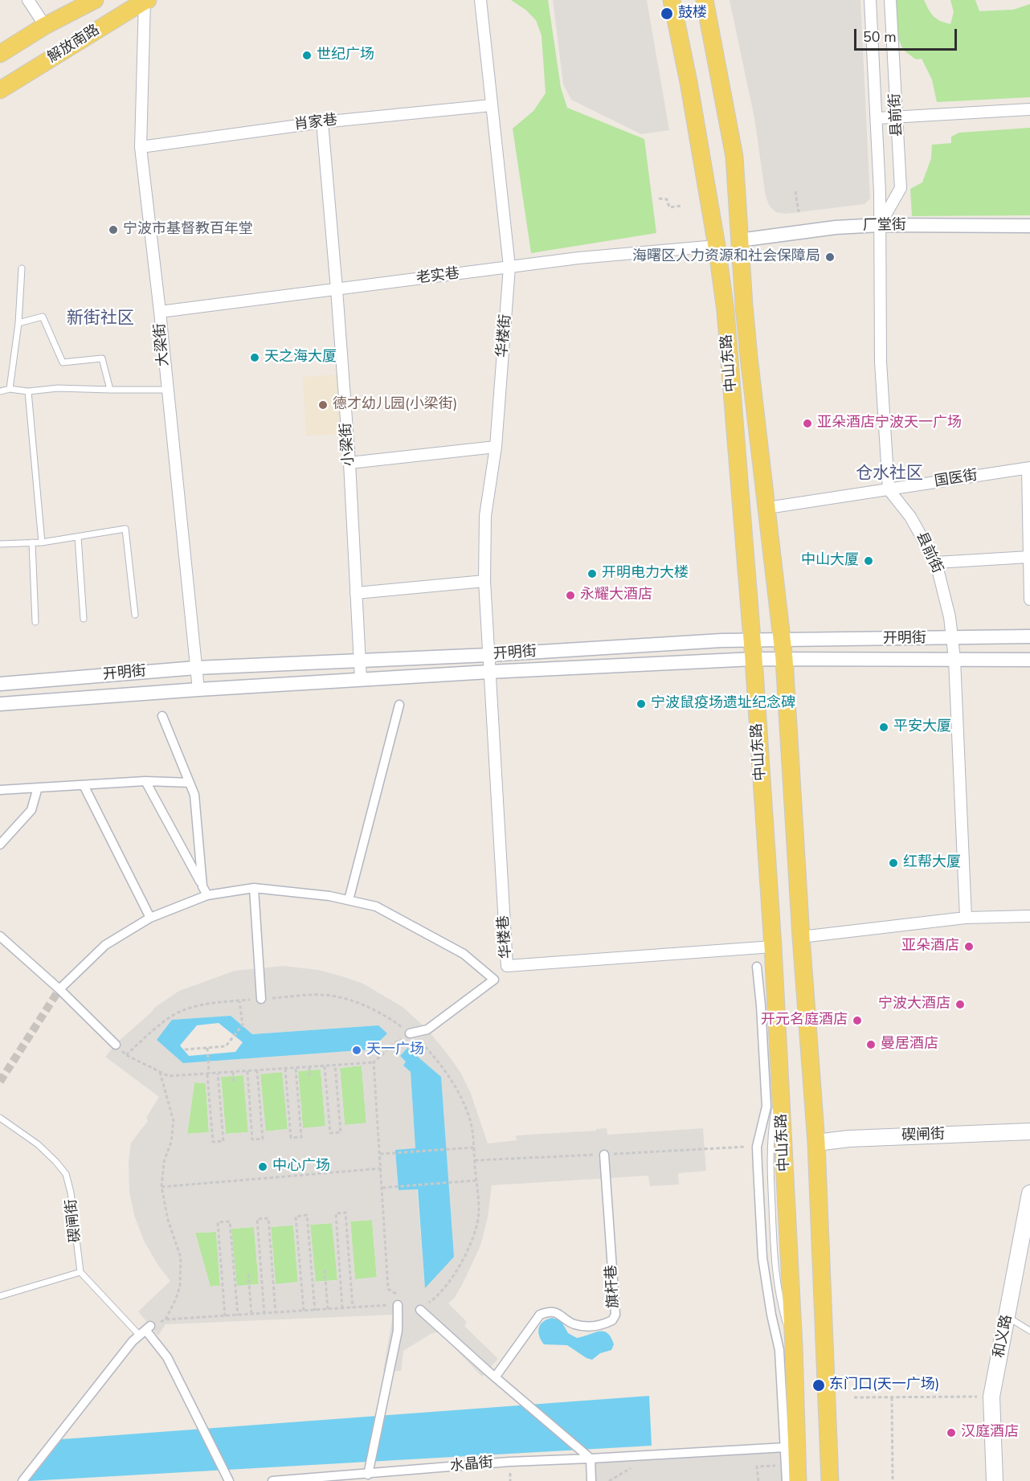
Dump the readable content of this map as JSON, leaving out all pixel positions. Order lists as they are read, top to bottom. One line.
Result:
{"streets":{"main road":["解放南路","中山东路","碶闸街","和义路"],"street":["县前街","肖家巷","厂堂街","老实巷","华楼街","大梁街","小梁街","国医街","开明街","华楼巷","旗杆巷","水晶街"]},"crossings":[["解放南路","大梁街"],["县前街","厂堂街"],["县前街","国医街"],["县前街","开明街"],["肖家巷","华楼街"],["肖家巷","大梁街"],["肖家巷","小梁街"],["厂堂街","中山东路"],["老实巷","华楼街"],["老实巷","大梁街"],["老实巷","中山东路"],["老实巷","小梁街"],["华楼街","开明街"],["华楼街","华楼巷"],["大梁街","开明街"],["中山东路","国医街"],["中山东路","开明街"],["中山东路","华楼巷"],["中山东路","碶闸街"],["中山东路","水晶街"],["小梁街","开明街"],["开明街","华楼巷"]],"districts":["新街社区","仓水社区"],"places":["鼓楼","世纪广场","宁波市基督教百年堂","海曙区人力资源和社会保障局","天之海大厦","德才幼儿园(小梁街)","亚朵酒店宁波天一广场","中山大厦","开明电力大楼","永耀大酒店","宁波鼠疫场遗址纪念碑","平安大厦","红帮大厦","亚朵酒店","宁波大酒店","开元名庭酒店","曼居酒店","天一广场","中心广场","东门口(天一广场)","汉庭酒店"],"scale_bar":"50 m"}
